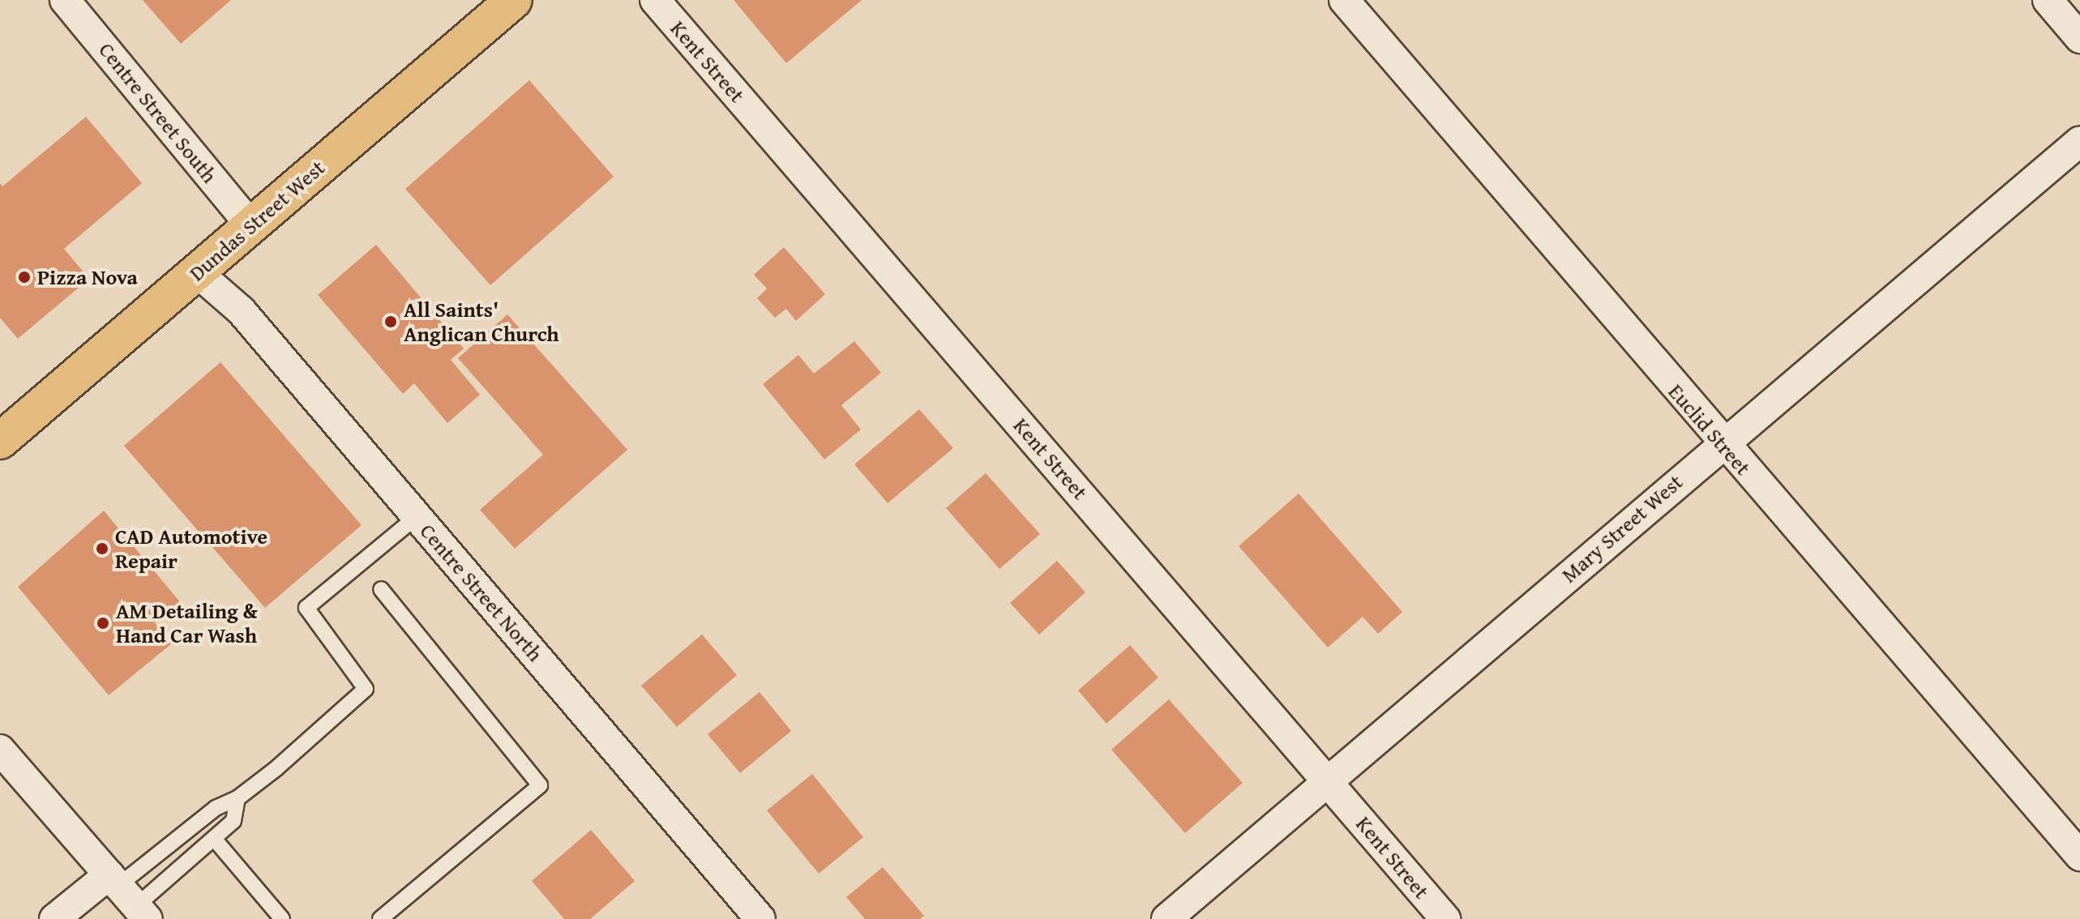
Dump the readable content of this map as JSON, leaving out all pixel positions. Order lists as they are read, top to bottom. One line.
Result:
{"streets":{"main road":["Dundas Street West"],"street":["Kent Street","Centre Street South","Euclid Street","Mary Street West","Centre Street North"]},"crossings":[["Kent Street","Mary Street West"],["Centre Street South","Dundas Street West"],["Dundas Street West","Centre Street North"],["Euclid Street","Mary Street West"]],"places":["Pizza Nova","All Saints' Anglican Church","CAD Automotive Repair","AM Detailing & Hand Car Wash"]}
